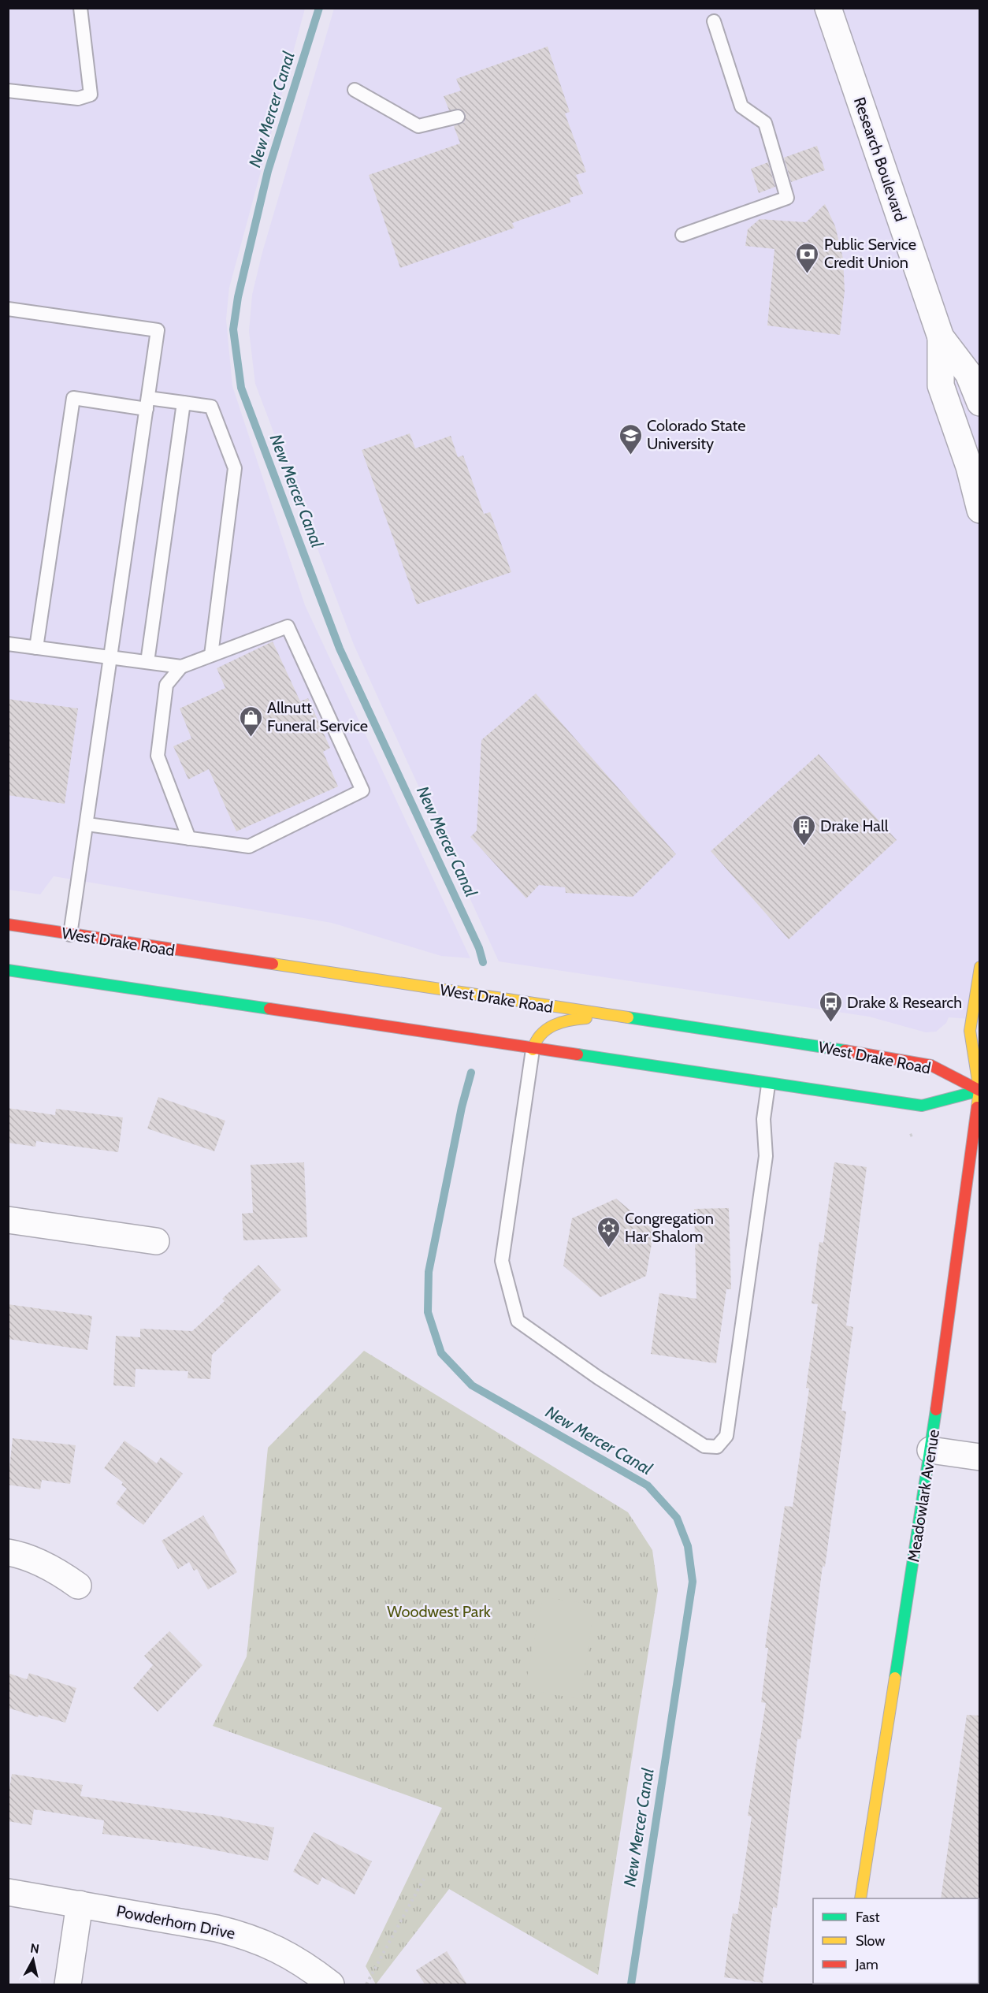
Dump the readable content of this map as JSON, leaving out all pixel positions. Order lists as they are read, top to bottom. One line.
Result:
{"streets":{"main road":["West Drake Road","Meadowlark Avenue"],"street":["Research Boulevard","Powderhorn Drive"]},"crossings":[["West Drake Road","Meadowlark Avenue"]],"water":["New Mercer Canal"],"parks":["Woodwest Park"],"places":{"bank":["Public Service Credit Union"],"school or university":["Colorado State University"],"shop":["Allnutt Funeral Service"],"building":["Drake Hall"],"bus stop":["Drake & Research"],"synagogue":["Congregation Har Shalom"]},"legend":["Fast","Slow","Jam"],"north":"top"}
